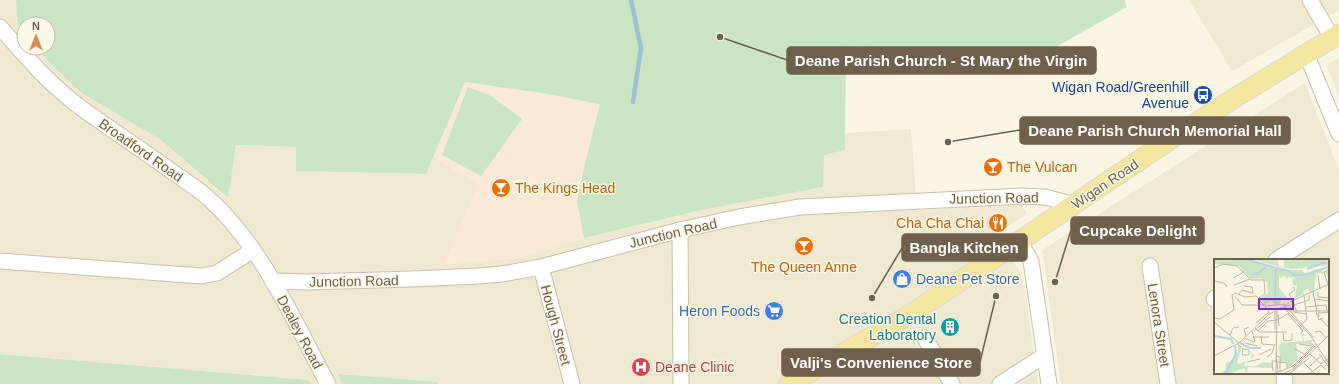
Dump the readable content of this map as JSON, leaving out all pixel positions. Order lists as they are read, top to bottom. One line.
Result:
{"streets":{"main road":["Wigan Road"],"street":["Broadford Road","Junction Road","Hough Street","Lenora Street","Dealey Road"]},"crossings":[["Broadford Road","Junction Road"],["Broadford Road","Dealey Road"],["Wigan Road","Junction Road"],["Junction Road","Hough Street"],["Junction Road","Dealey Road"]],"places":{"other":["Deane Parish Church - St Mary the Virgin","Deane Parish Church Memorial Hall","Cupcake Delight","Valji's Convenience Store","Bangla Kitchen"],"bus stop":["Wigan Road/Greenhill Avenue"],"bar":["The Vulcan","The Kings Head","The Queen Anne"],"restaurant":["Cha Cha Chai"],"shop":["Deane Pet Store"],"supermarket":["Heron Foods"],"building":["Creation Dental Laboratory"],"hospital":["Deane Clinic"]},"north":"top"}
